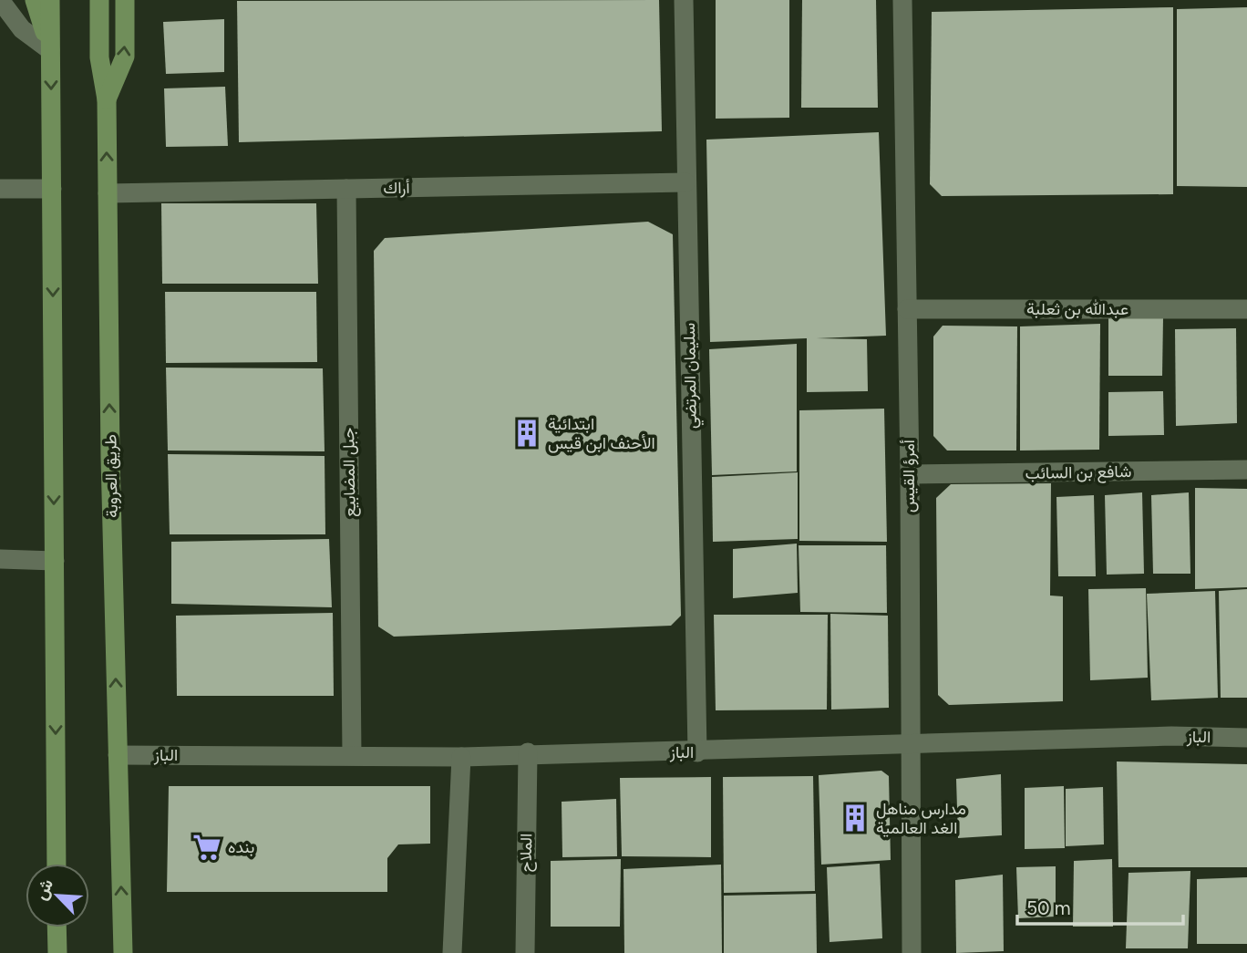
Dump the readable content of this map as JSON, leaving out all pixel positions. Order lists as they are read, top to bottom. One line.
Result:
{"streets":{"main road":["طريق العروبة"],"street":["أراك","عبدالله بن ثعلبة","سليمان المرتضي","جبل المضابيع","شافع بن السائب","أمرؤ القيس","الباز","الملاح"]},"crossings":[["أراك","سليمان المرتضي"],["أراك","جبل المضابيع"],["أراك","طريق العروبة"],["عبدالله بن ثعلبة","أمرؤ القيس"],["سليمان المرتضي","الباز"],["جبل المضابيع","الباز"],["شافع بن السائب","أمرؤ القيس"],["طريق العروبة","الباز"],["أمرؤ القيس","الباز"],["الباز","الملاح"]],"places":{"building":["ابتدائية الأحنف ابن قيس","مدارس مناهل الغد العالمية"],"supermarket":["بنده"]},"scale_bar":"50 m","north":"top left"}
